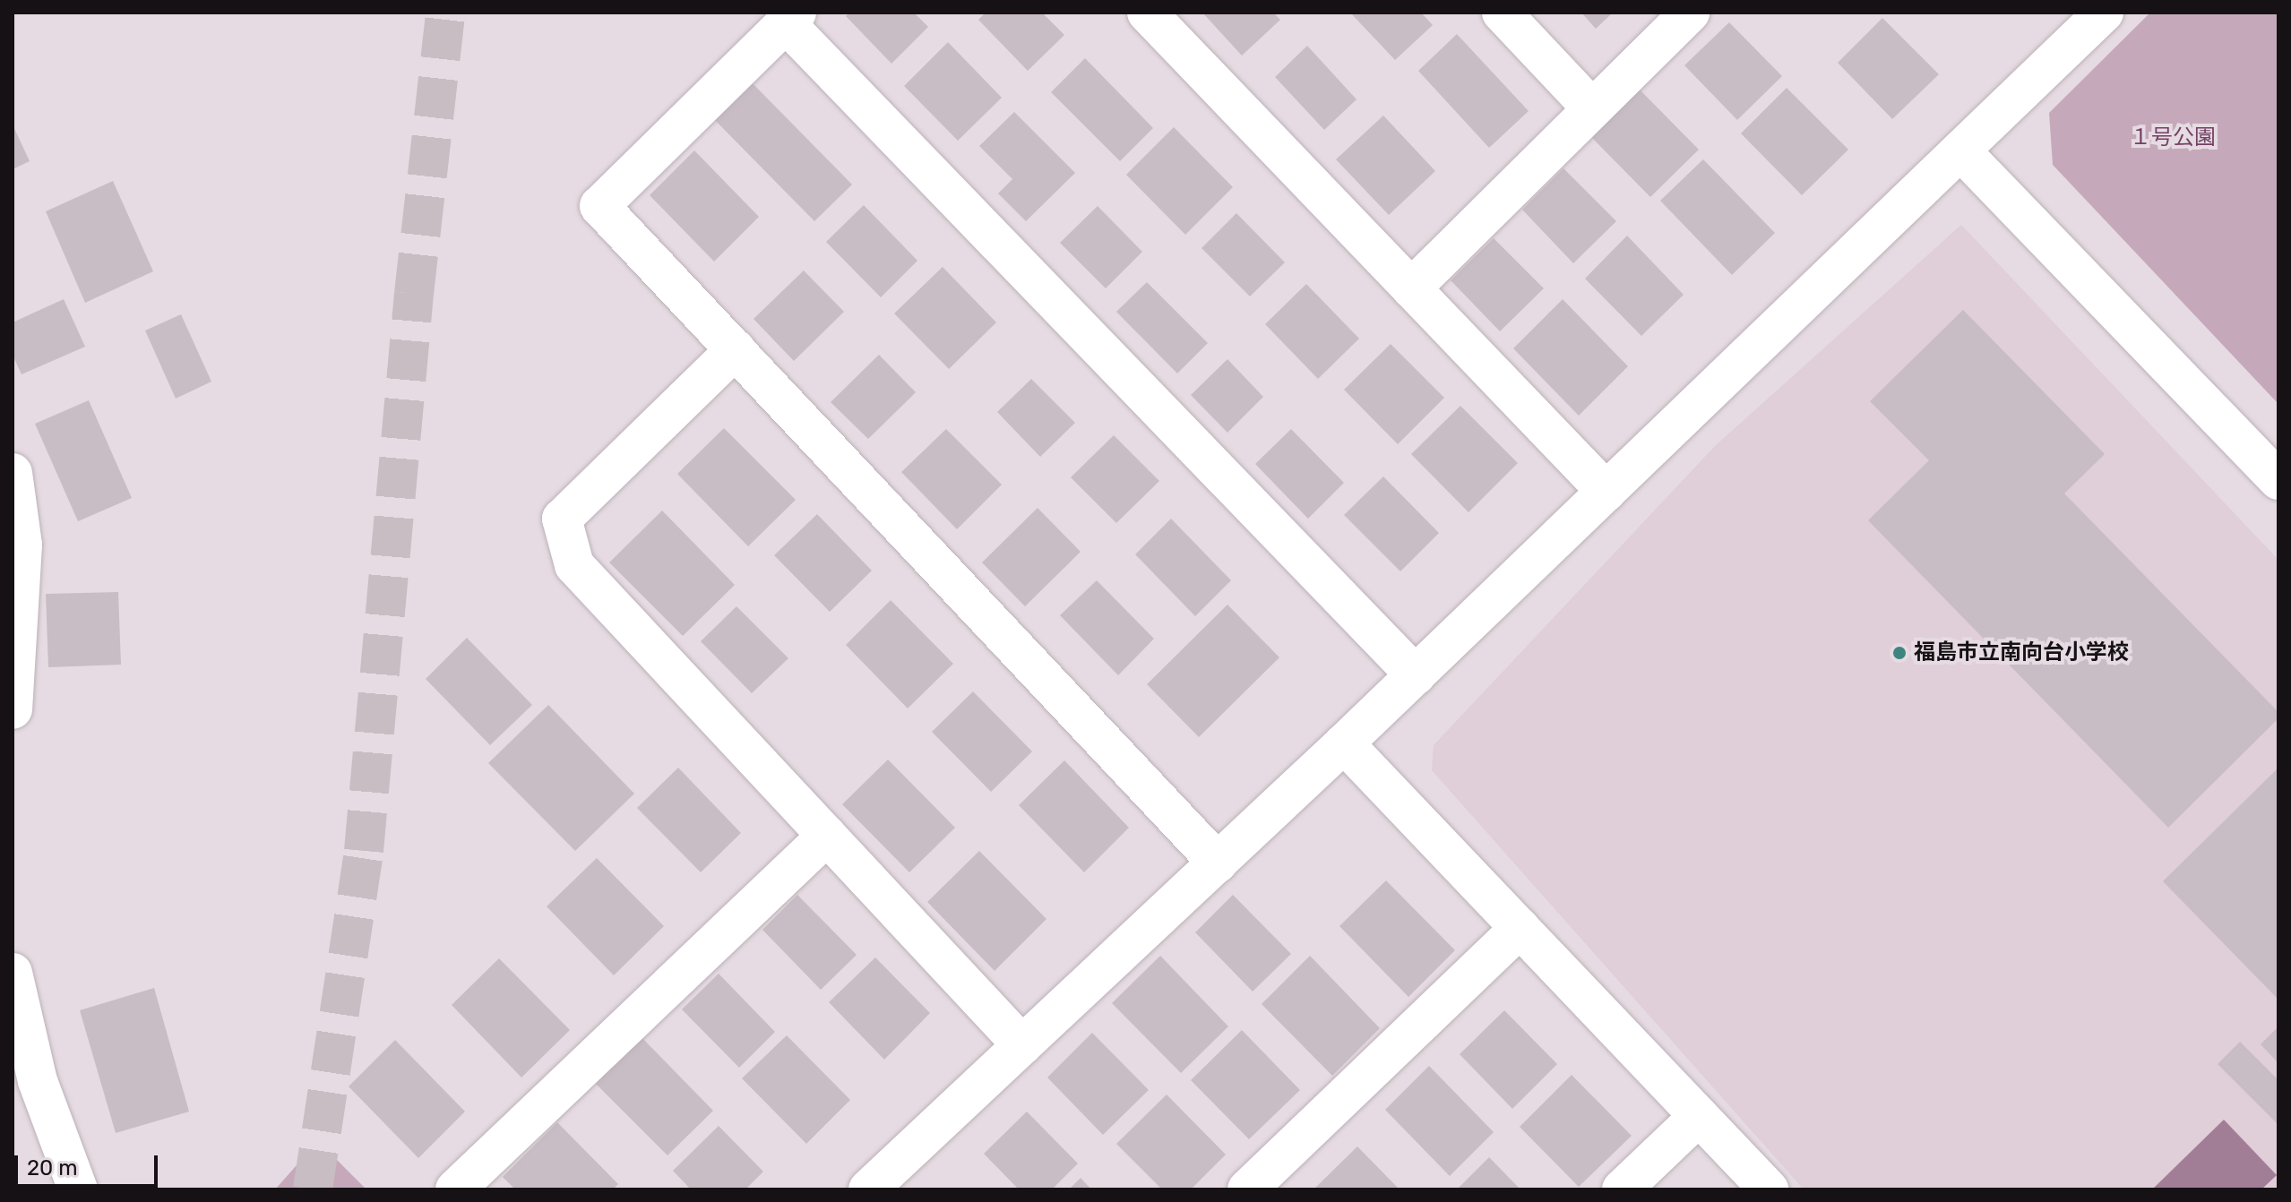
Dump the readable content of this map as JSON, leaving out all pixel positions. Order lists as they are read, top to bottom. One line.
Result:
{"parks":["１号公園"],"places":["福島市立南向台小学校"],"scale_bar":"20 m"}
